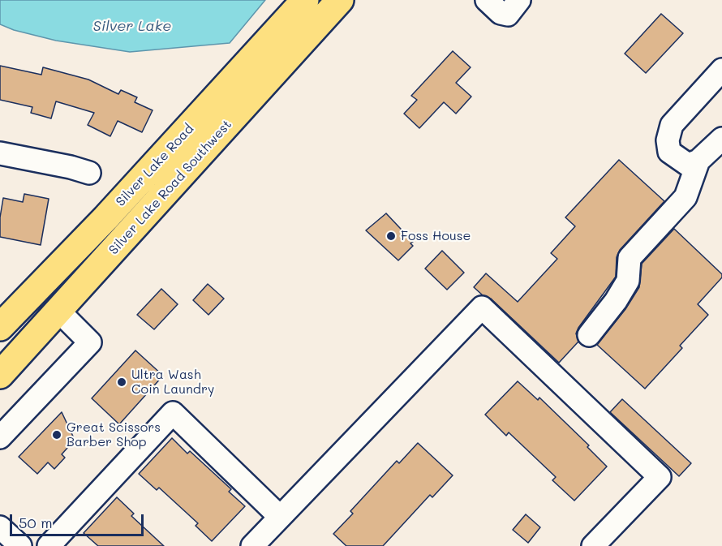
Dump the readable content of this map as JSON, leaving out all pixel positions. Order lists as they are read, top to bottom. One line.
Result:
{"streets":{"main road":["Silver Lake Road","Silver Lake Road Southwest"]},"water":["Silver Lake"],"places":["Foss House","Ultra Wash Coin Laundry","Great Scissors Barber Shop"],"scale_bar":"50 m"}
